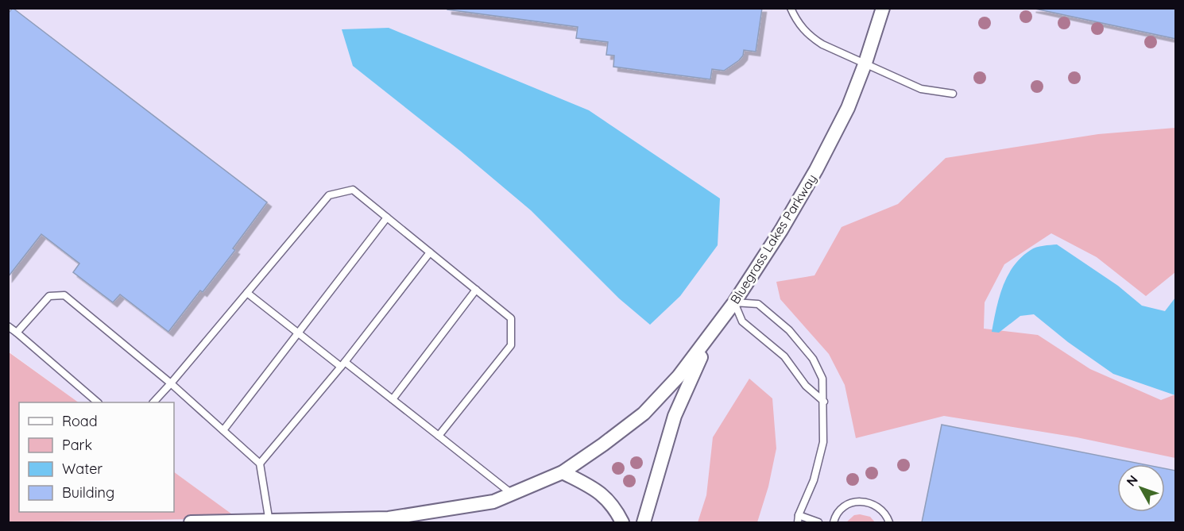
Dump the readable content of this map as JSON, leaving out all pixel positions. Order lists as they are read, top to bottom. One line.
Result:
{"streets":{"street":["Bluegrass Lakes Parkway"]},"legend":["Road","Park","Water","Building"],"north":"top left"}
